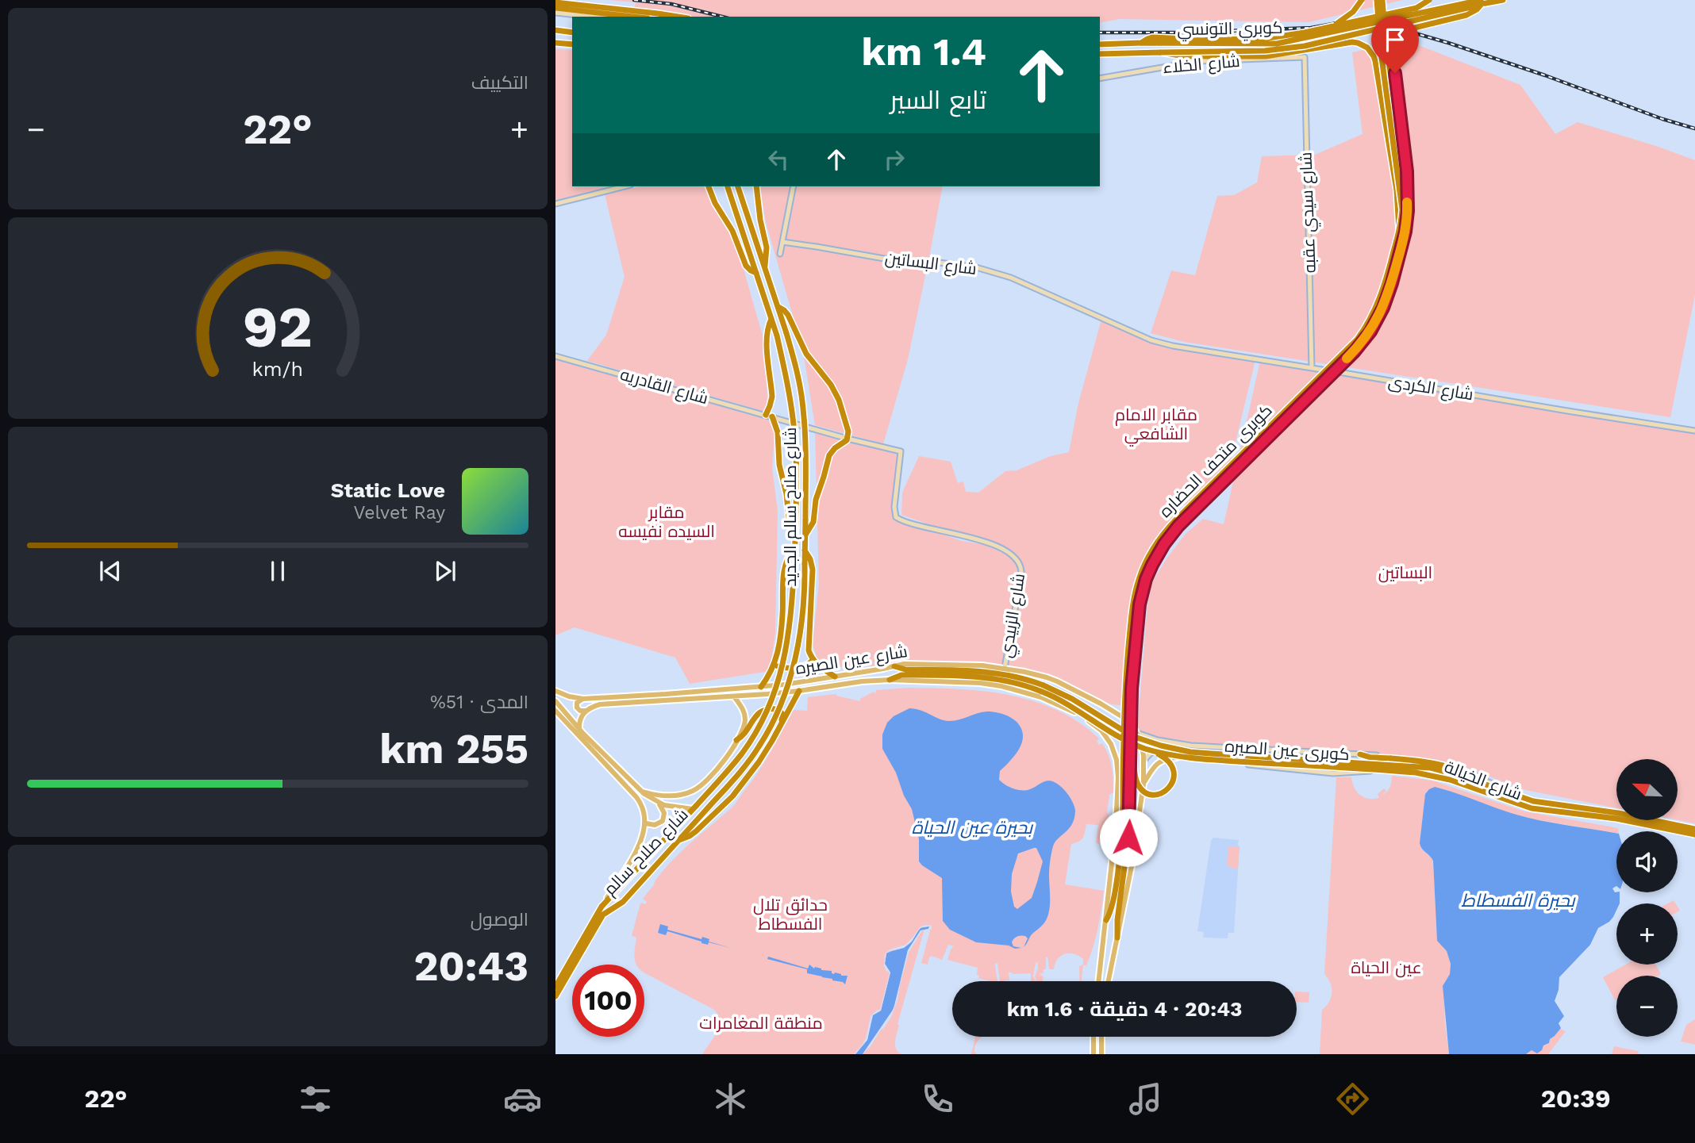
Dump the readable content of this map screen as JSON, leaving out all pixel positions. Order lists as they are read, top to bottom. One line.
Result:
{"streets":{"highway":["كوبري التونسي","كوبرى متحف الحضاره","شارع صلاح سالم الجديد","كوبرى عين الصيره","شارع صلاح سالم"],"main road":["شارع عين الصيره"],"street":["شارع الخلاء","شارع سيدي عقبه","شارع البساتين","شارع القادريه","شارع الكردى","شارع الزبيدي","شارع الخيالة"]},"crossings":[["شارع الخلاء","شارع سيدي عقبه"],["شارع سيدي عقبه","شارع الكردى"],["شارع البساتين","شارع الكردى"],["شارع القادريه","شارع الزبيدي"],["شارع صلاح سالم الجديد","شارع صلاح سالم"],["شارع الزبيدي","شارع عين الصيره"],["شارع عين الصيره","كوبرى عين الصيره"],["كوبرى عين الصيره","شارع الخيالة"]],"water":["بحيرة عين الحياة","بحيرة الفسطاط"],"parks":["مقابر الامام الشافعي","مقابر السيده نفيسه","البساتين","حدائق تلال الفسطاط","عين الحياة","منطقة المغامرات"],"north":"top left","page":{"tile":["التكييف",["المدى · 51%","255 km"],["الوصول","20:43"]],"turn":["1.4 km","تابع السير"],"heat":["−","22°","+"],"song":["Static Love","Velvet Ray"],"map_buttons":["+","−"],"limit":"100","trip":"20:43 · 4 دقيقة · 1.6 km","tabs":["20:39","22°"],"gauge":["92","km/h"]}}
